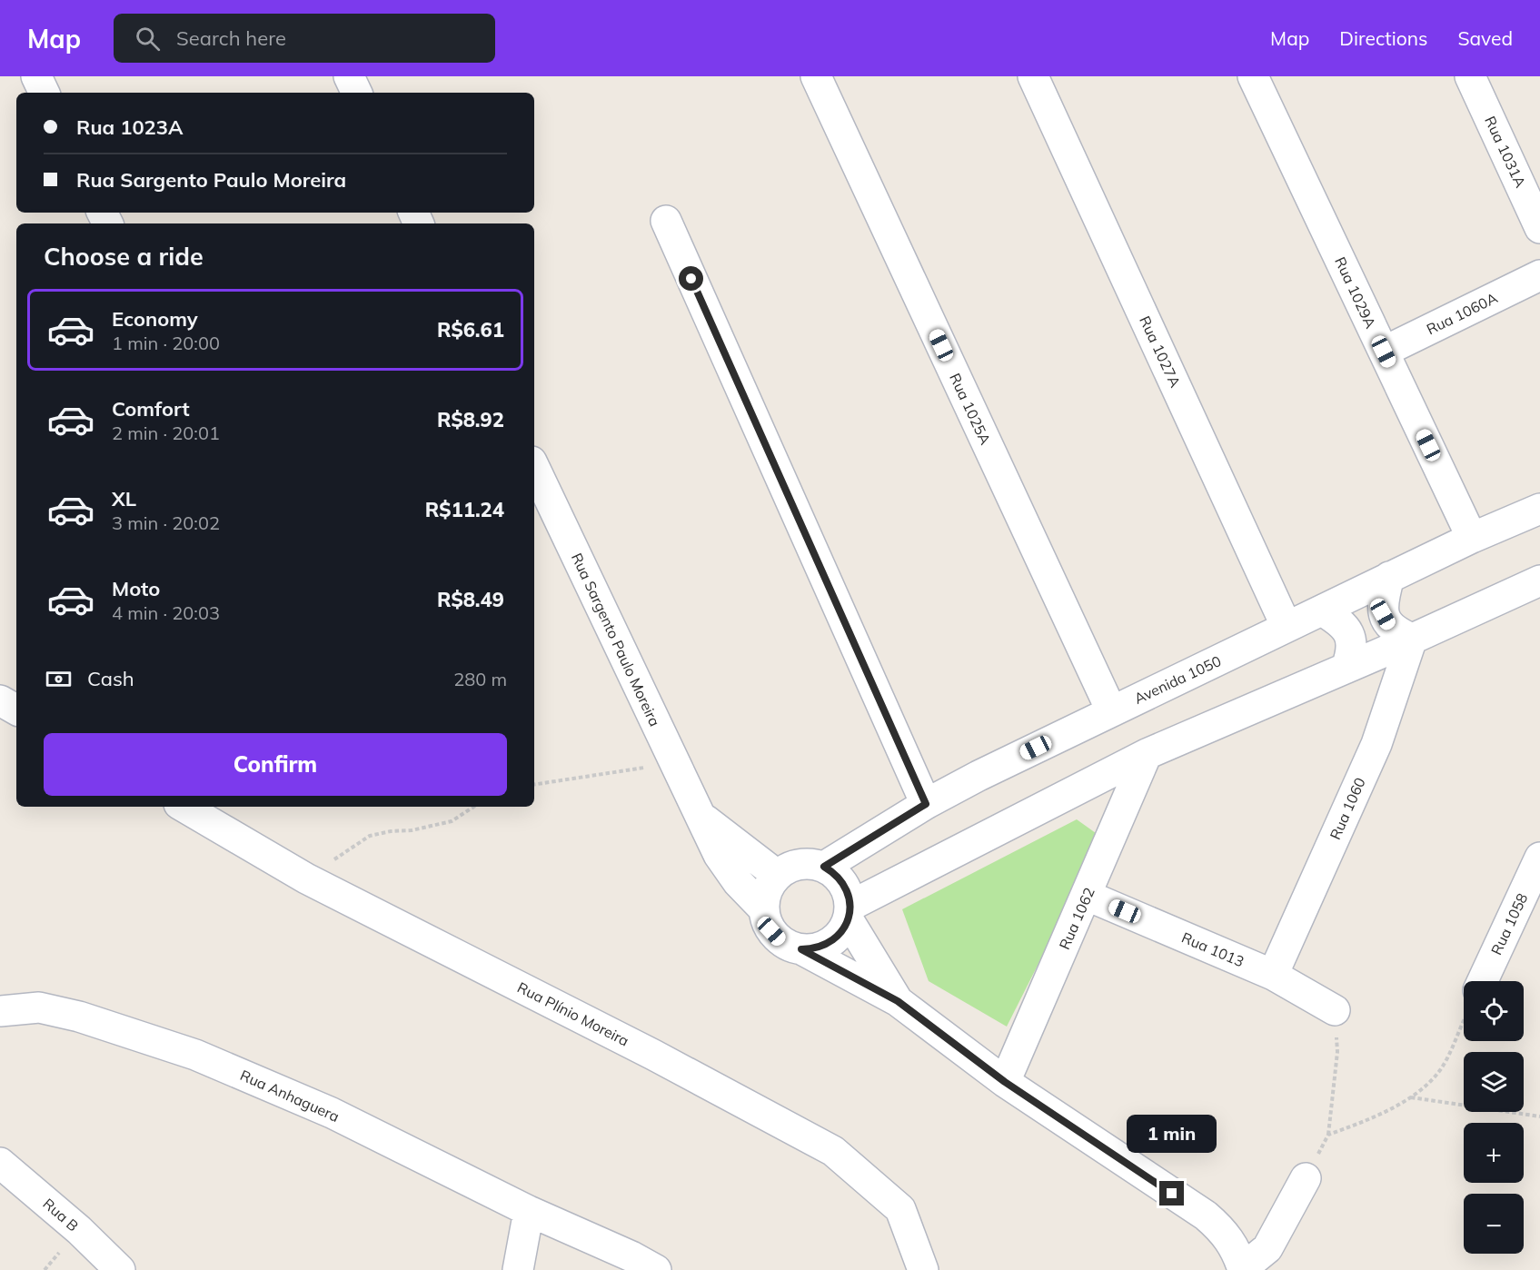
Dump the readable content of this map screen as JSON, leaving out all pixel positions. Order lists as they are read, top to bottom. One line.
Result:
{"streets":{"street":["Rua 1031A","Rua 1029A","Rua 1060A","Rua 1027A","Rua 1025A","Rua Sargento Paulo Moreira","Avenida 1050","Rua 1060","Rua 1062","Rua 1058","Rua 1013","Rua Plínio Moreira","Rua Anhaguera","Rua B"]},"crossings":[["Rua 1029A","Rua 1060A"],["Rua 1029A","Avenida 1050"],["Rua 1027A","Avenida 1050"],["Rua 1025A","Avenida 1050"],["Rua Sargento Paulo Moreira","Avenida 1050"],["Rua 1060","Rua 1013"],["Rua 1062","Rua 1013"]],"page":{"header":"Map","search":"Search here","nav":["Map","Directions","Saved"],"banner":["Rua 1023A","Rua Sargento Paulo Moreira"],"heading":"Choose a ride","list":[{"name":"Economy","note":"1 min · 20:00","value":"R$6.61"},{"name":"Comfort","note":"2 min · 20:01","value":"R$8.92"},{"name":"XL","note":"3 min · 20:02","value":"R$11.24"},{"name":"Moto","note":"4 min · 20:03","value":"R$8.49"}],"pay":["Cash","280 m"],"buttons":"Confirm","map_buttons":["+","−"],"bubble":"1 min"}}
